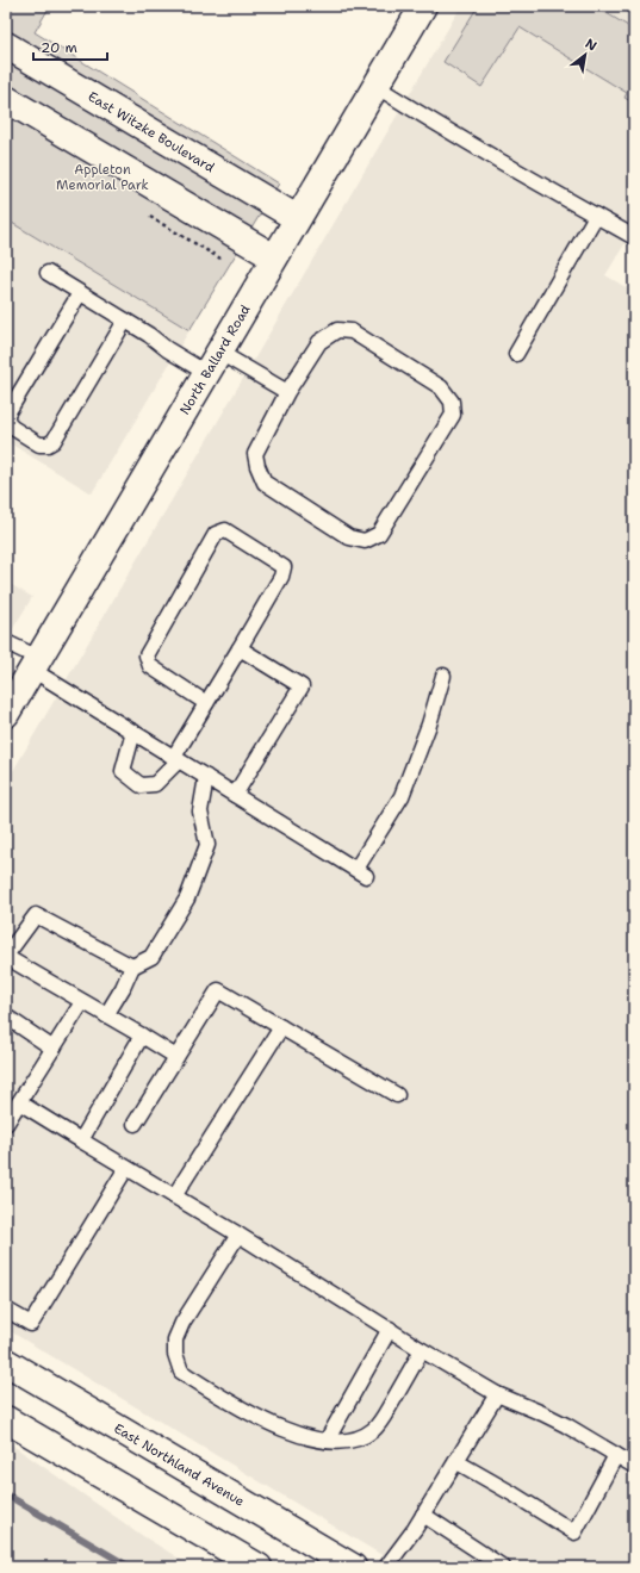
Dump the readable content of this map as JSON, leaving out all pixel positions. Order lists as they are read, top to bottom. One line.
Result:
{"streets":{"main road":["East Witzke Boulevard","North Ballard Road","East Northland Avenue"]},"crossings":[["East Witzke Boulevard","North Ballard Road"]],"parks":["Appleton Memorial Park"],"scale_bar":"20 m","north":"top right"}
